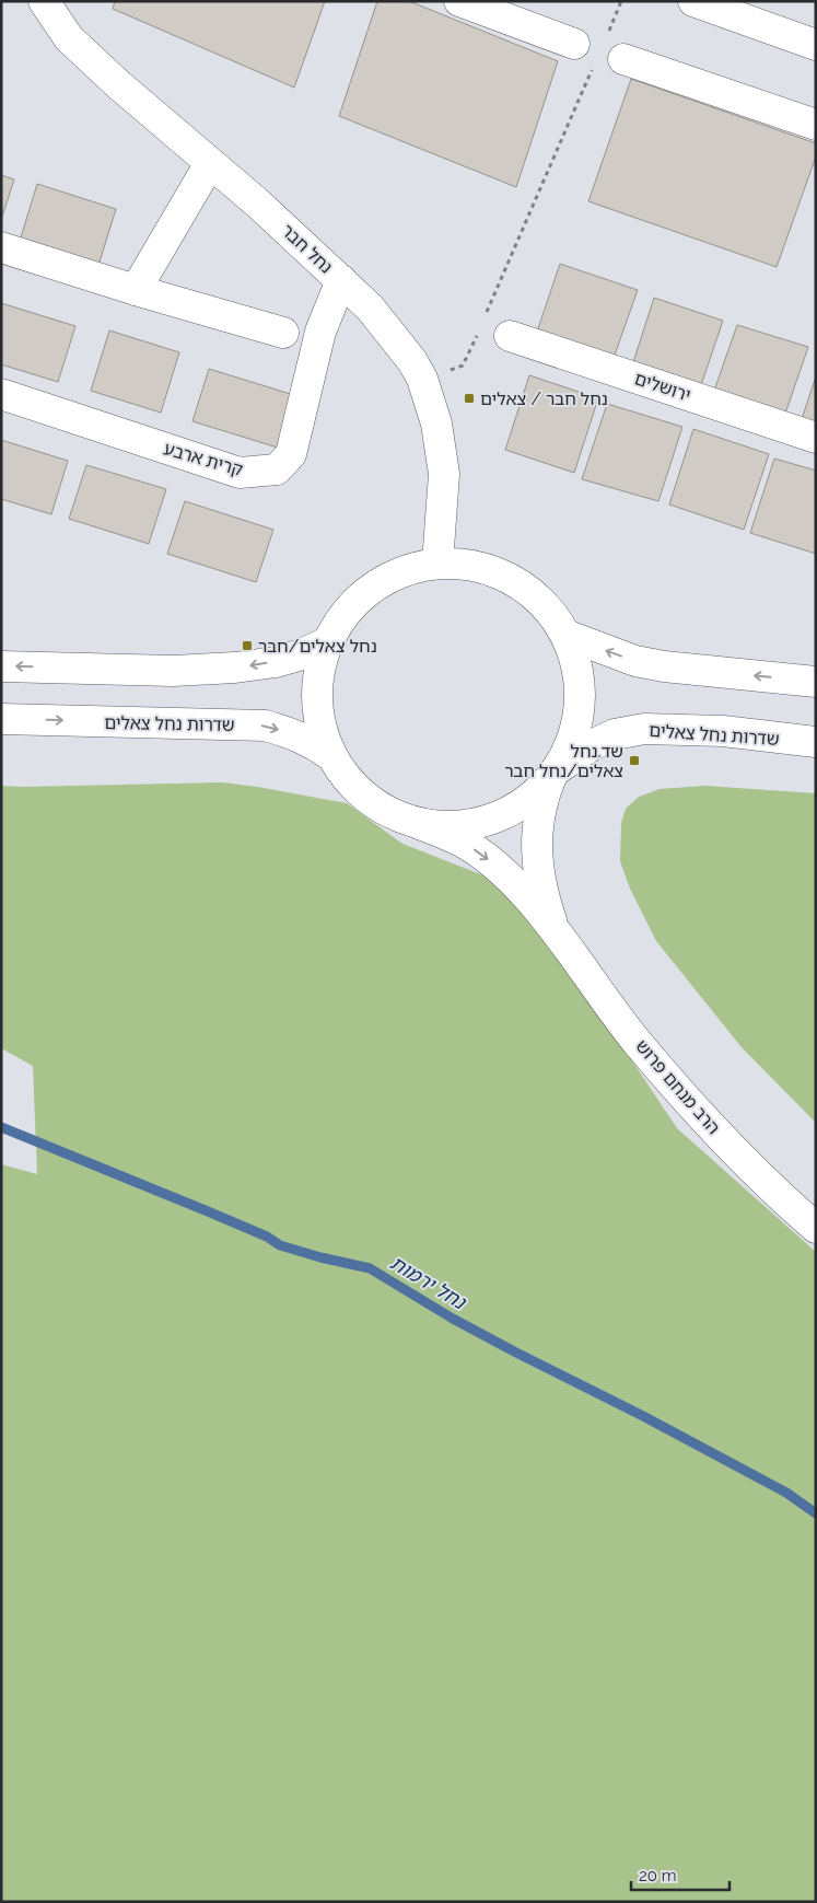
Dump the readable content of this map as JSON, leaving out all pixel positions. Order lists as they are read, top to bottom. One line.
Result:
{"streets":{"street":["נחל חבר","ירושלים","קרית ארבע","שדרות נחל צאלים","הרב מנחם פרוש"]},"crossings":[["נחל חבר","קרית ארבע"],["נחל חבר","הרב מנחם פרוש"],["שדרות נחל צאלים","הרב מנחם פרוש"]],"water":["נחל ירמות"],"places":{"transit":["נחל חבר / צאלים","נחל צאלים/חבר","שד.נחל צאלים/נחל חבר"]},"scale_bar":"20 m"}
